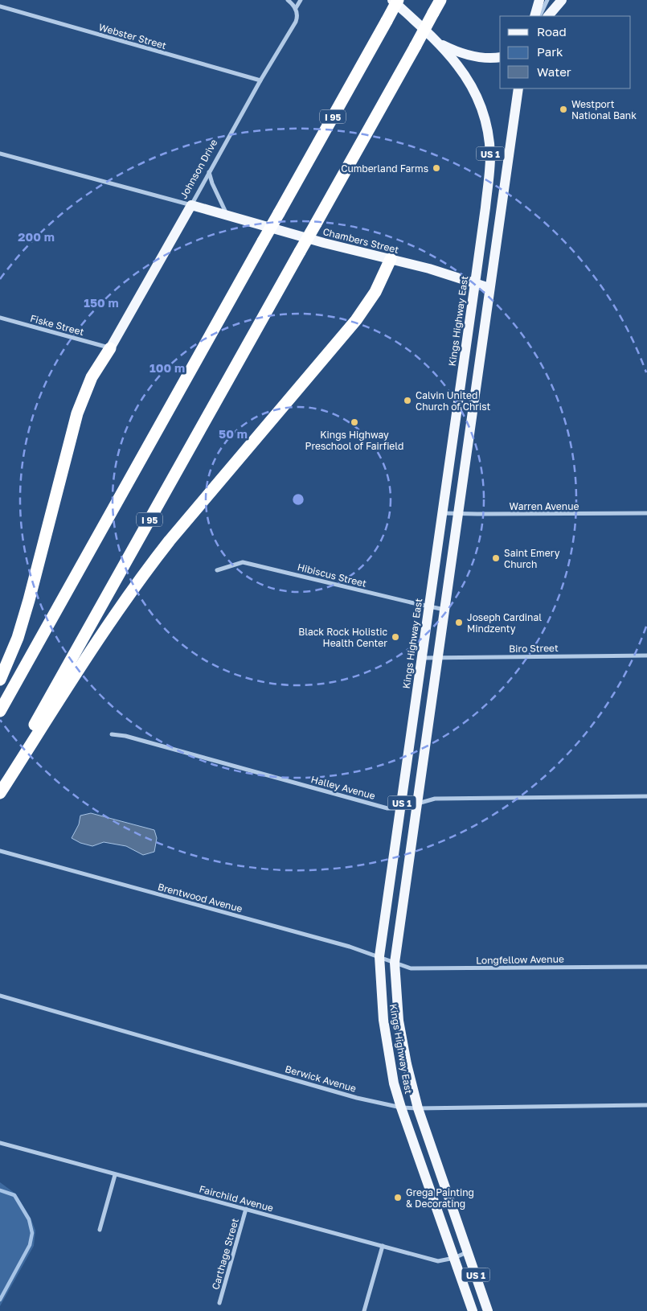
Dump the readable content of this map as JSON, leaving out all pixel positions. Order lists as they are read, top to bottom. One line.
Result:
{"streets":{"highway":["I 95"],"main road":["US 1","Johnson Drive","Chambers Street","Kings Highway East"],"street":["Webster Street","Fiske Street","Warren Avenue","Hibiscus Street","Biro Street","Halley Avenue","Brentwood Avenue","Longfellow Avenue","Berwick Avenue","Fairchild Avenue","Carthage Street"]},"crossings":[["Webster Street","Johnson Drive"],["Johnson Drive","Chambers Street"],["Johnson Drive","Fiske Street"],["Chambers Street","Kings Highway East"],["Kings Highway East","Warren Avenue"],["Kings Highway East","Hibiscus Street"],["Kings Highway East","Biro Street"],["Kings Highway East","Halley Avenue"],["Kings Highway East","Brentwood Avenue"],["Kings Highway East","Longfellow Avenue"],["Kings Highway East","Berwick Avenue"],["Kings Highway East","Fairchild Avenue"],["Brentwood Avenue","Longfellow Avenue"],["Fairchild Avenue","Carthage Street"]],"places":["Westport National Bank","Cumberland Farms","Calvin United Church of Christ","Kings Highway Preschool of Fairfield","Saint Emery Church","Joseph Cardinal Mindzenty","Black Rock Holistic Health Center","Grega Painting & Decorating"],"legend":["Road","Park","Water"],"rings":["200 m","150 m","100 m","50 m"]}
